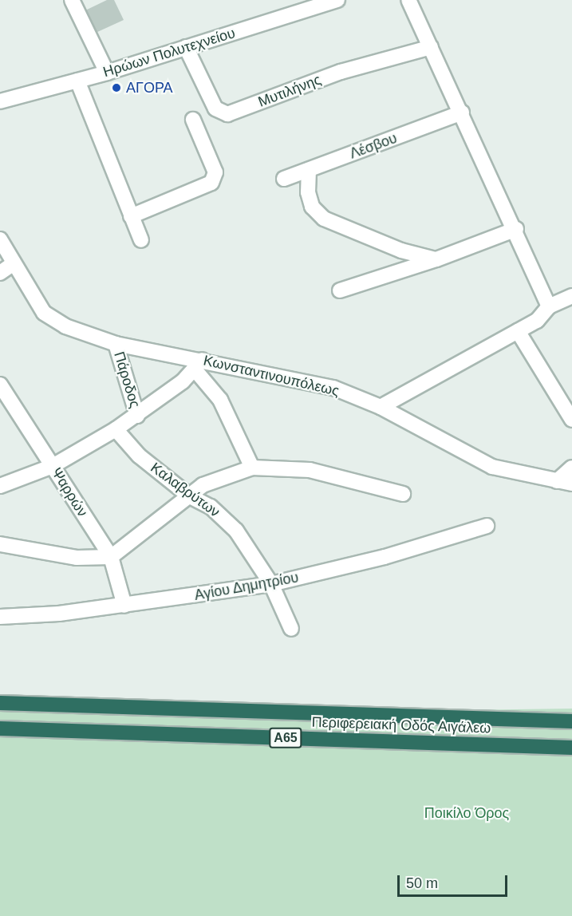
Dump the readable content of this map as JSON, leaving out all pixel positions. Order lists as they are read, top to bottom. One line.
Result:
{"streets":{"highway":["Περιφερειακή Οδός Αιγάλεω","Α65"],"street":["Ηρώων Πολυτεχνείου","Μυτιλήνης","Λέσβου","Κωνσταντινουπόλεως","Πάροδος","Καλαβρύτων","Ψαρρών","Αγίου Δημητρίου"]},"crossings":[["Ηρώων Πολυτεχνείου","Μυτιλήνης"],["Κωνσταντινουπόλεως","Πάροδος"],["Καλαβρύτων","Αγίου Δημητρίου"],["Ψαρρών","Αγίου Δημητρίου"]],"parks":["Ποικίλο Όρος"],"places":["ΑΓΟΡΑ"],"scale_bar":"50 m"}
